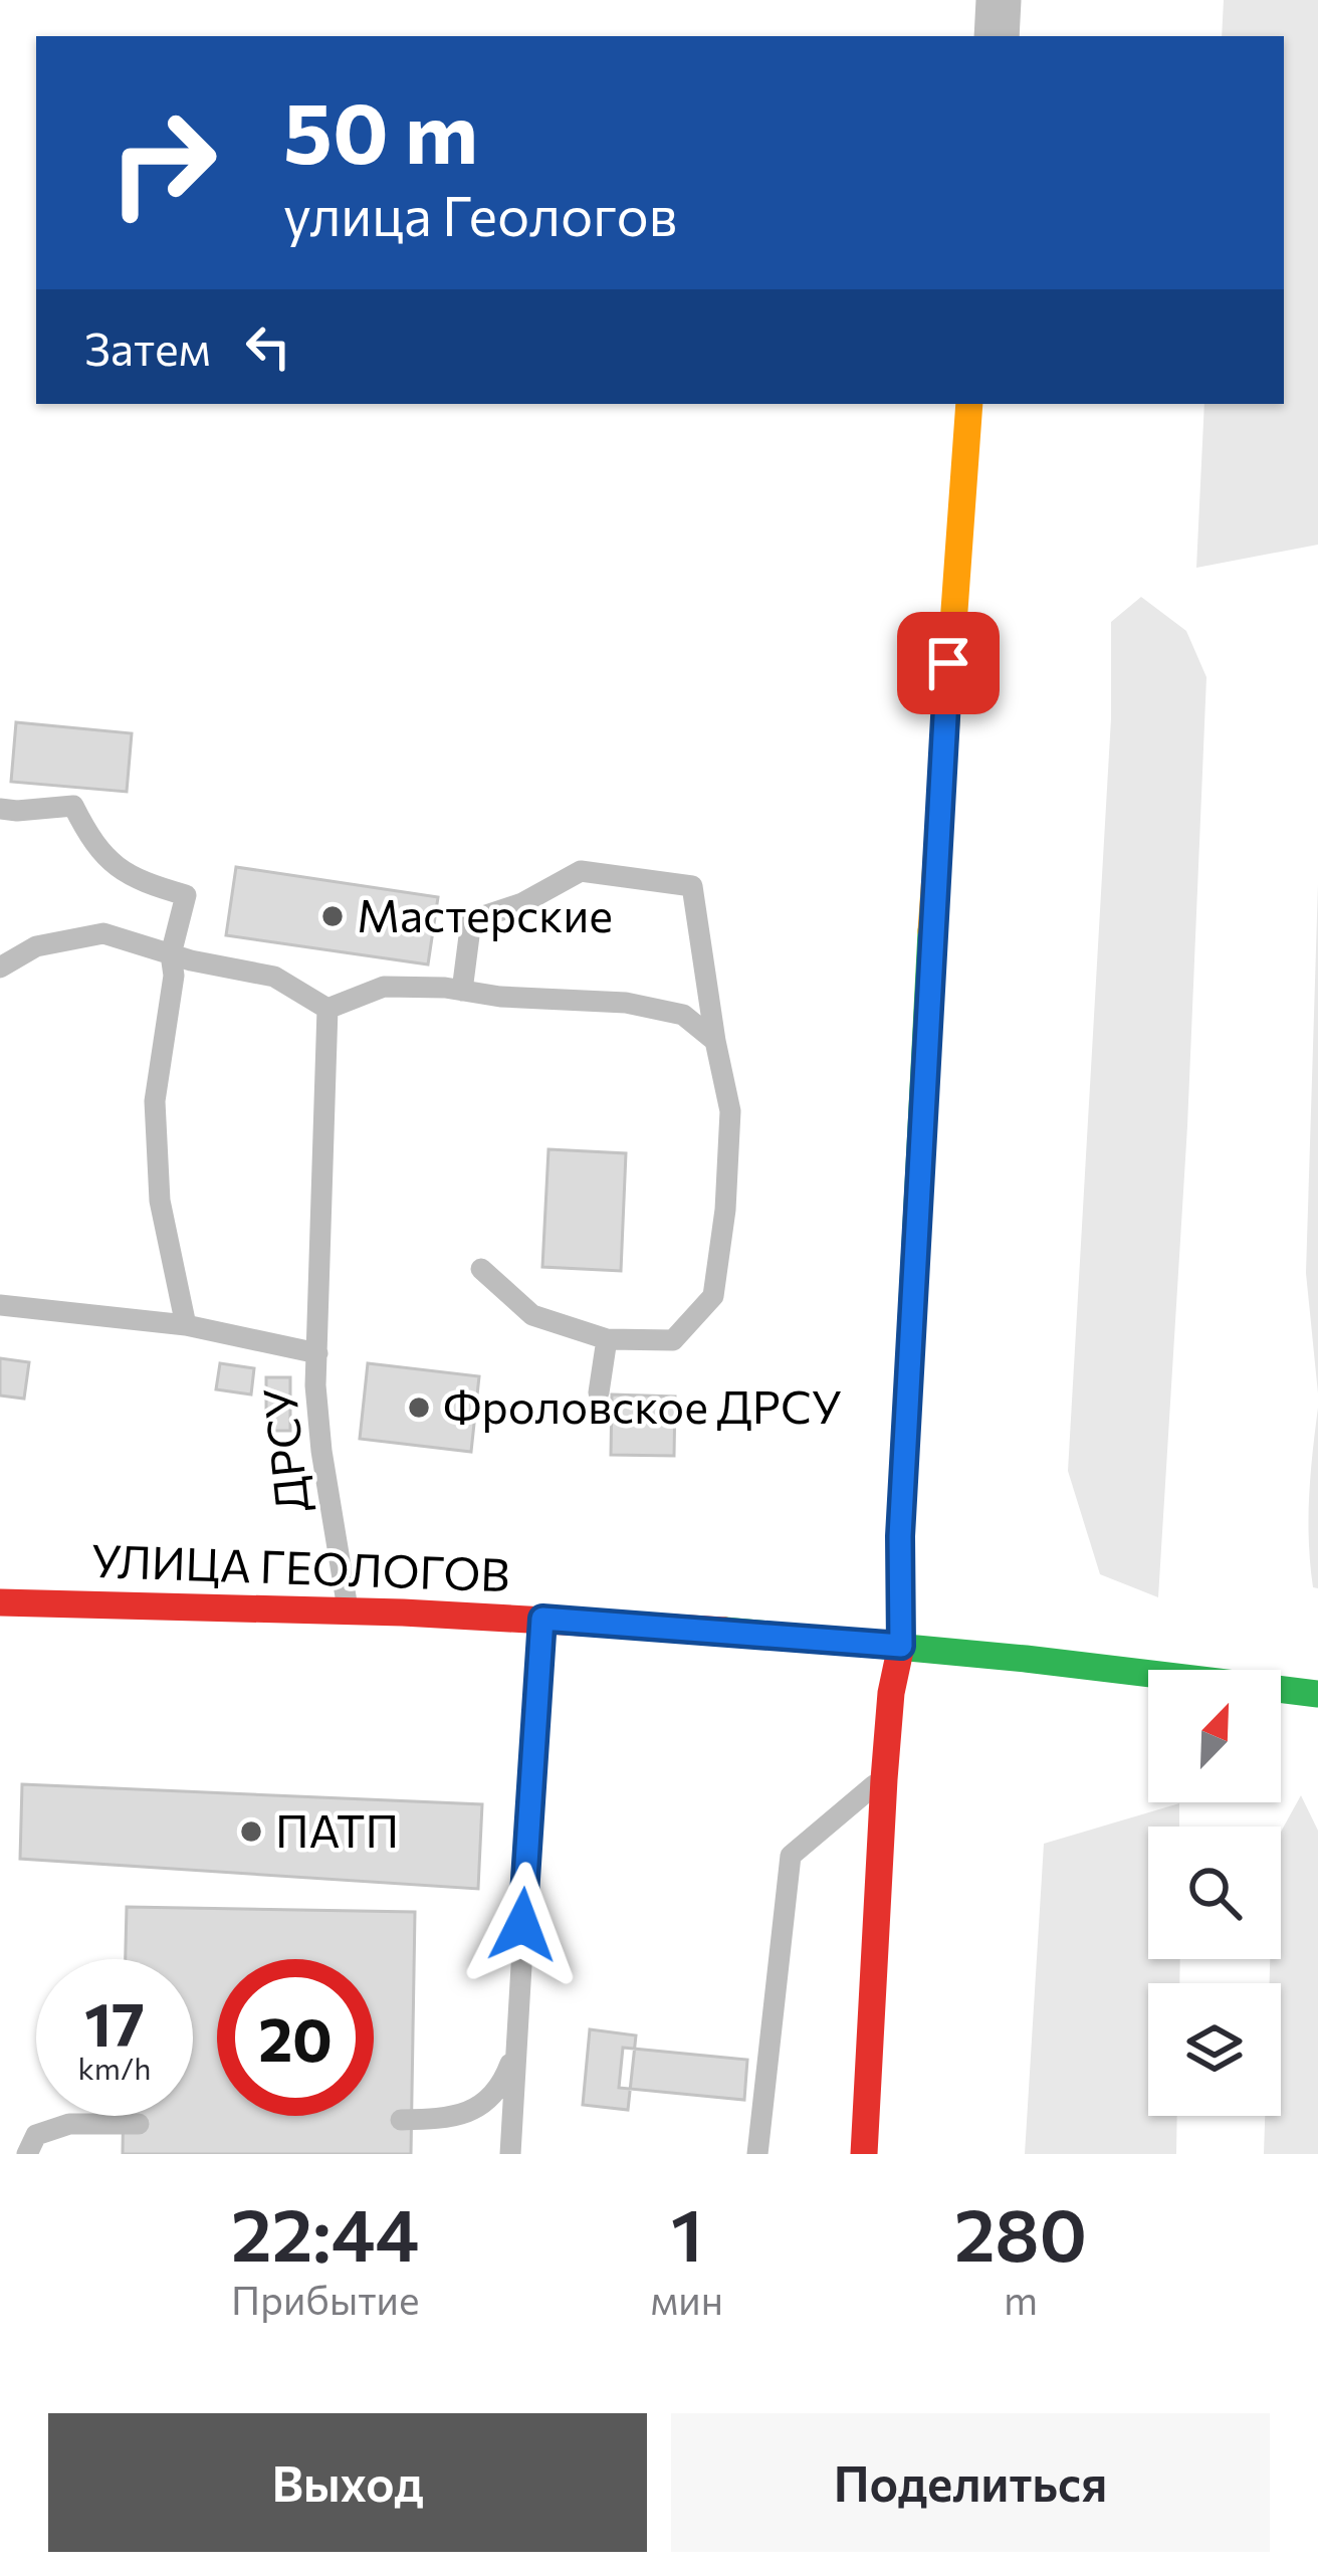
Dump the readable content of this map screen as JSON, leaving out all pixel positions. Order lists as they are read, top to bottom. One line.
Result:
{"streets":{"street":["УЛИЦА ГЕОЛОГОВ"],"lane":["ДРСУ"]},"crossings":[["ДРСУ","УЛИЦА ГЕОЛОГОВ"]],"places":["Мастерские","Фроловское ДРСУ","ПАТП"],"north":"top right","page":{"turn":["50 m","улица Геологов"],"then":"Затем","speed":"17 km/h","limit":"20","eta":["22:44","Прибытие","1","мин","280","m"],"buttons":["Выход","Поделиться"]}}
